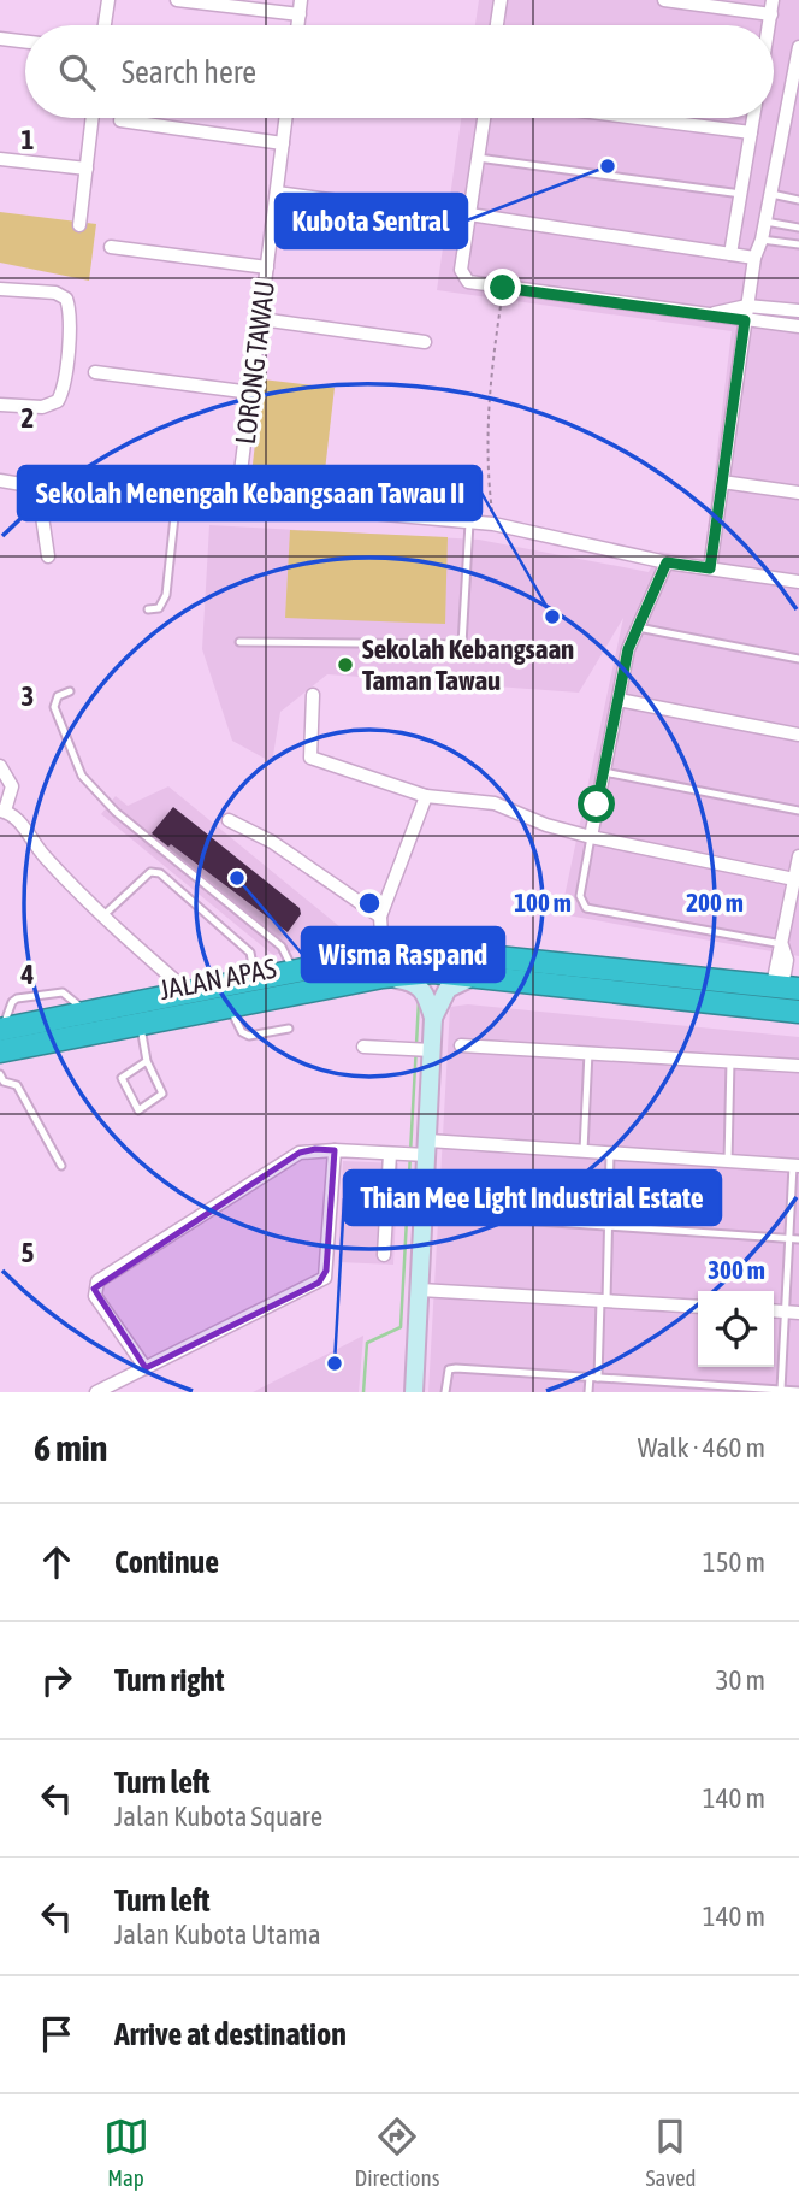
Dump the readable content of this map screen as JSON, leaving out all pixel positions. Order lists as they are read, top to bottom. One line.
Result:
{"streets":{"highway":["JALAN APAS"],"street":["LORONG TAWAU"]},"places":["Kubota Sentral","Sekolah Menengah Kebangsaan Tawau II","Sekolah Kebangsaan Taman Tawau","Wisma Raspand","Thian Mee Light Industrial Estate"],"page":{"search":"Search here","heading":["6 min","Walk · 460 m"],"list":[["Continue","150 m"],["Turn right","30 m"],["Turn left","Jalan Kubota Square","140 m"],["Turn left","Jalan Kubota Utama","140 m"],"Arrive at destination"],"nav":["Map","Directions","Saved"]},"grid":{"rows":["1","2","3","4","5"]},"rings":["100 m","200 m","300 m"]}
